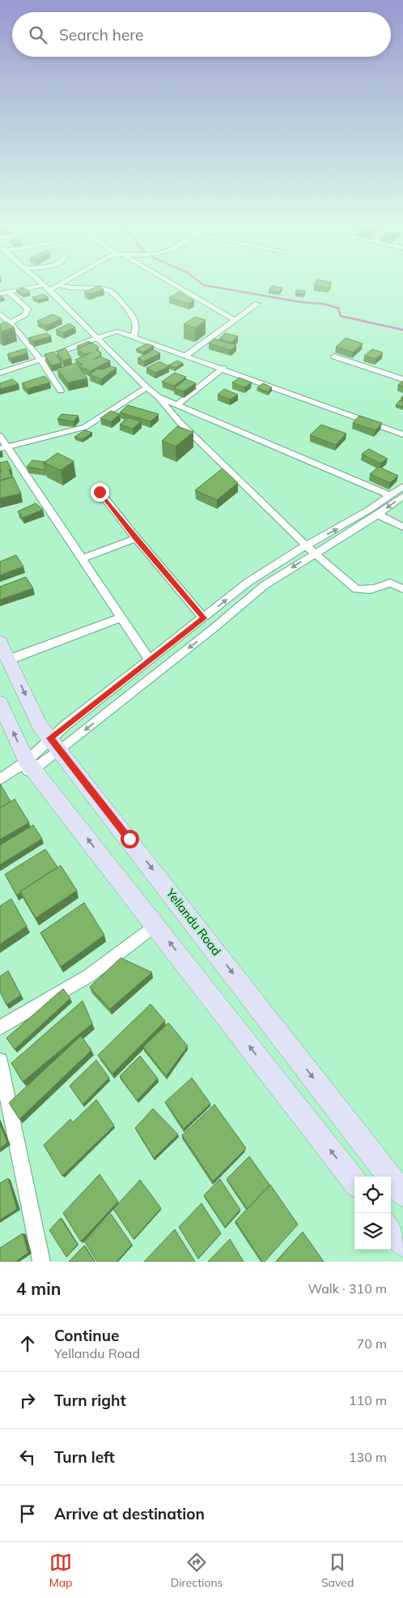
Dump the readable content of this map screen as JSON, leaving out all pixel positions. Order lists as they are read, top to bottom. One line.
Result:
{"streets":{"main road":["Yellandu Road"]},"page":{"search":"Search here","heading":["4 min","Walk · 310 m"],"list":[["Continue","Yellandu Road","70 m"],["Turn right","110 m"],["Turn left","130 m"],"Arrive at destination"],"nav":["Map","Directions","Saved"]}}
